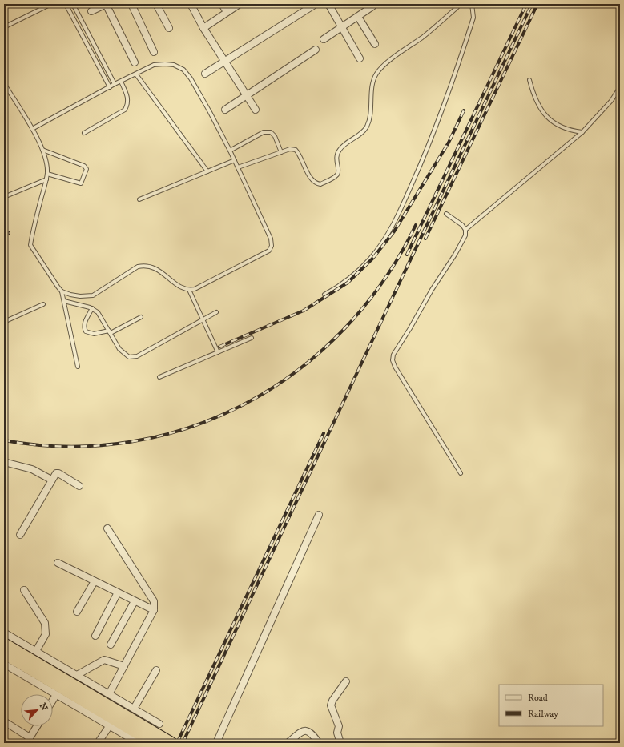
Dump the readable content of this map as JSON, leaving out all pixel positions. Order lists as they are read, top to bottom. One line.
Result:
{"legend":["Road","Railway"],"north":"top right"}
